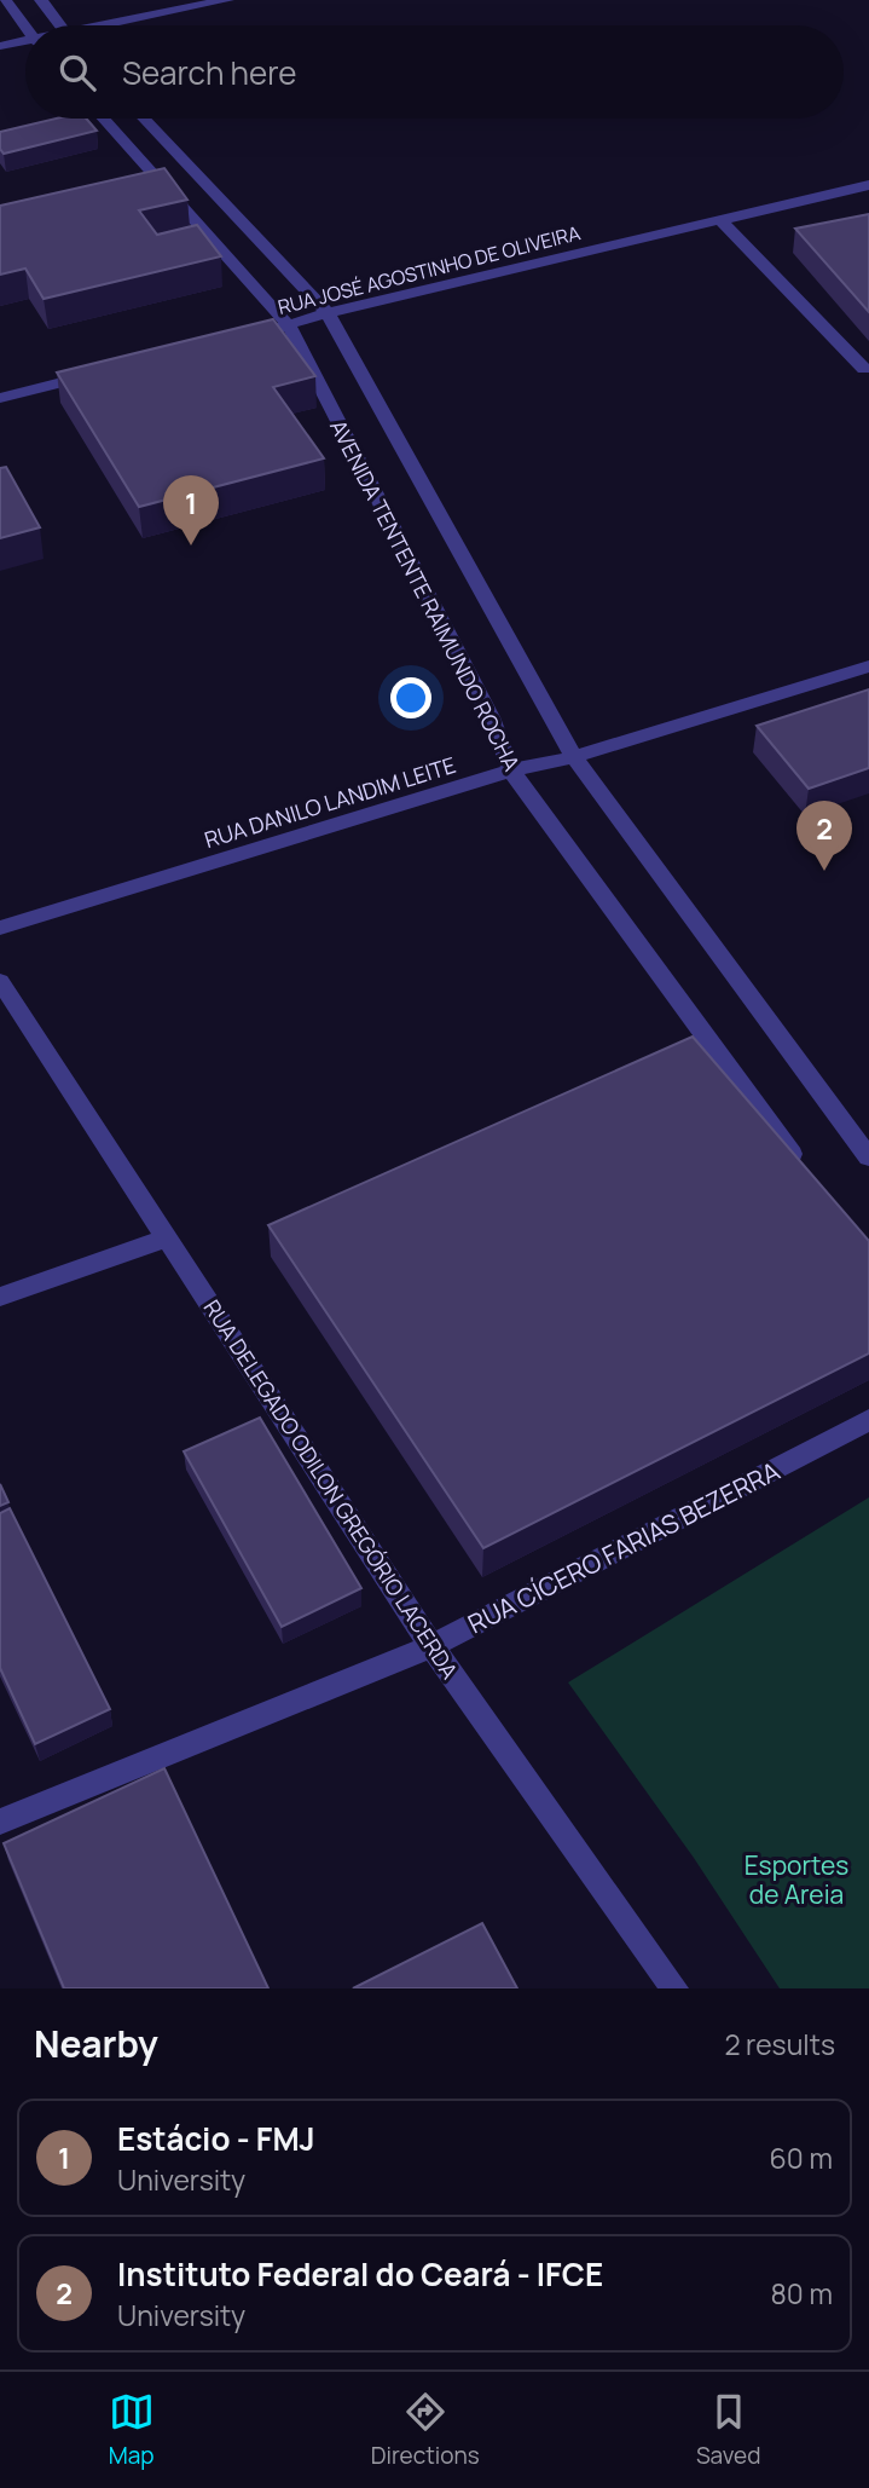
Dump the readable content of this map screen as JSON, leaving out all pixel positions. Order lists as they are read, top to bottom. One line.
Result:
{"streets":{"street":["RUA JOSÉ AGOSTINHO DE OLIVEIRA","AVENIDA TENTENTE RAIMUNDO ROCHA","RUA DANILO LANDIM LEITE","RUA DELEGADO ODILON GREGÓRIO LACERDA","RUA CÍCERO FARIAS BEZERRA"]},"crossings":[["RUA JOSÉ AGOSTINHO DE OLIVEIRA","AVENIDA TENTENTE RAIMUNDO ROCHA"],["AVENIDA TENTENTE RAIMUNDO ROCHA","RUA DANILO LANDIM LEITE"],["RUA DELEGADO ODILON GREGÓRIO LACERDA","RUA CÍCERO FARIAS BEZERRA"]],"parks":["Esportes de Areia"],"page":{"search":"Search here","pins":["1","2"],"heading":["Nearby","2 results"],"list":[{"mark":"1","name":"Estácio - FMJ","note":"University","value":"60 m"},{"mark":"2","name":"Instituto Federal do Ceará - IFCE","note":"University","value":"80 m"}],"nav":["Map","Directions","Saved"]}}
